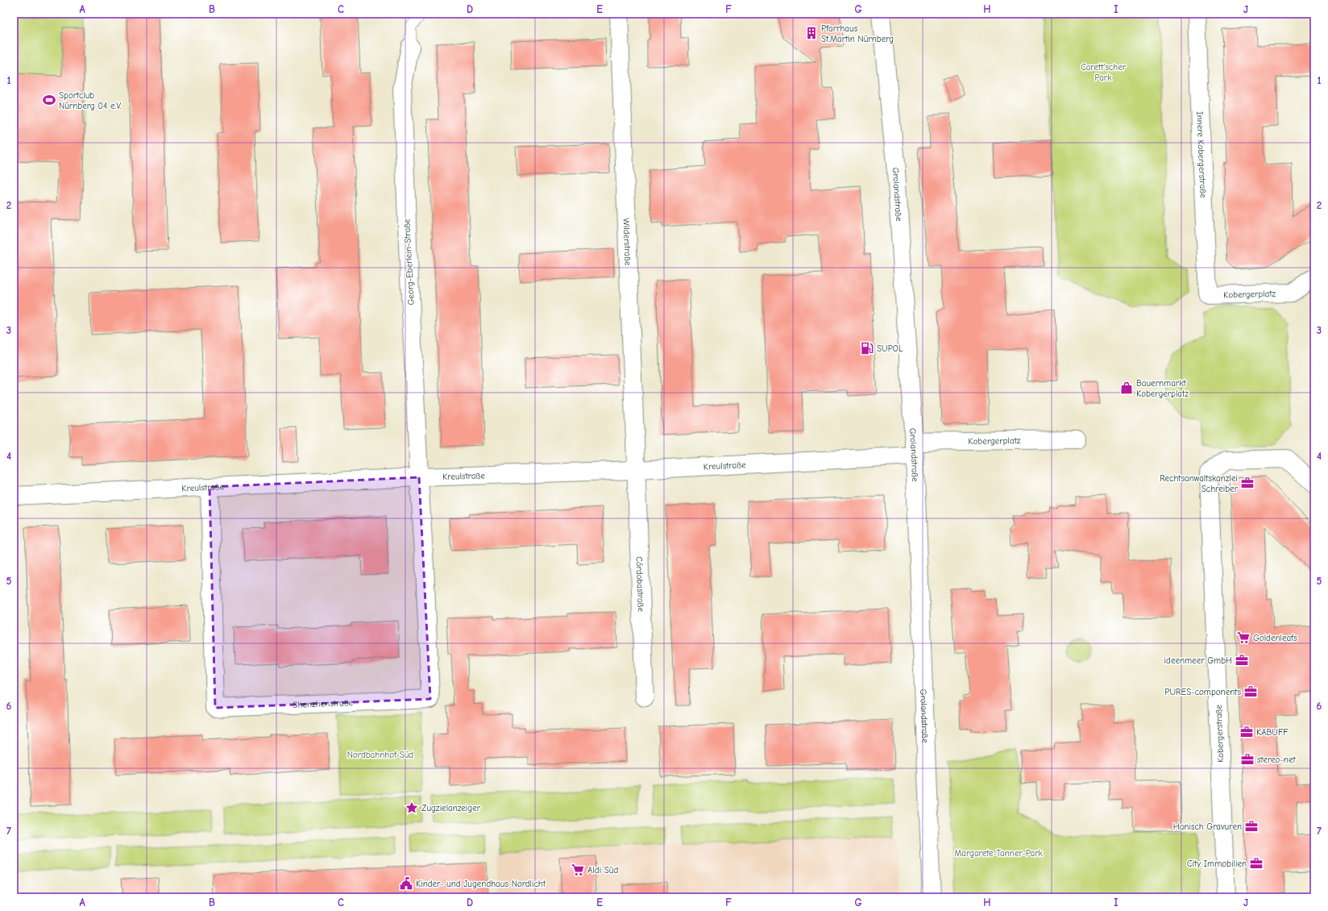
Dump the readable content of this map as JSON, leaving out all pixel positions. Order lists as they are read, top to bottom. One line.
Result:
{"streets":{"street":["Innere Kobergerstraße","Grolandstraße","Wilderstraße","Georg-Eberlein-Straße","Kobergerplatz","Kreulstraße","Córdobastraße","Shenzhenstraße","Kobergerstraße"]},"crossings":[["Innere Kobergerstraße","Kobergerplatz"],["Grolandstraße","Kobergerplatz"],["Grolandstraße","Kreulstraße"],["Wilderstraße","Kreulstraße"],["Wilderstraße","Córdobastraße"],["Georg-Eberlein-Straße","Kreulstraße"],["Georg-Eberlein-Straße","Shenzhenstraße"],["Kobergerplatz","Kreulstraße"],["Kreulstraße","Córdobastraße"],["Kreulstraße","Shenzhenstraße"]],"parks":["Carett'scher Park","Nordbahnhof Süd","Margarete-Tanner-Park"],"places":{"building":["Pfarrhaus St.Martin Nürnberg"],"sports":["Sportclub Nürnberg 04 e.V."],"fuel station":["SUPOL"],"shop":["Bauernmarkt Kobergerplatz"],"office":["Rechtsanwaltskanzlei Schreiber","ideenmeer GmbH","PURES-components","KABUFF","stereo-net","Hanisch Gravuren","City Immobilien"],"supermarket":["Goldenleafs","Aldi Süd"],"place":["Zugzielanzeiger"],"public building":["Kinder- und Jugendhaus Nordlicht"]},"grid":{"columns":["A","B","C","D","E","F","G","H","I","J"],"rows":["1","2","3","4","5","6","7"]}}
